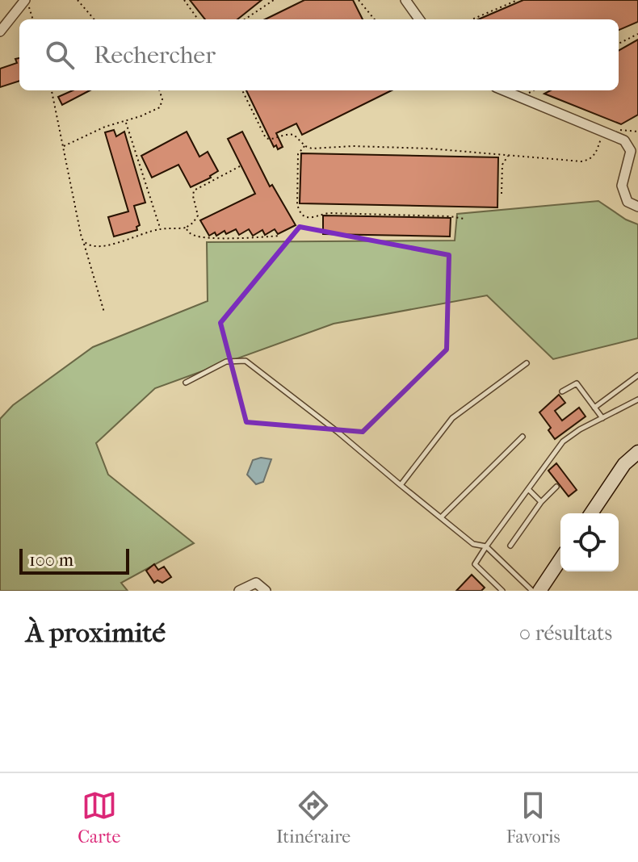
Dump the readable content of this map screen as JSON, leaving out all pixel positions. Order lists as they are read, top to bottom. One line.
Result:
{"scale_bar":"100 m","page":{"search":"Rechercher","scale":"100 m","heading":["À proximité","0 résultats"],"nav":["Carte","Itinéraire","Favoris"]}}
